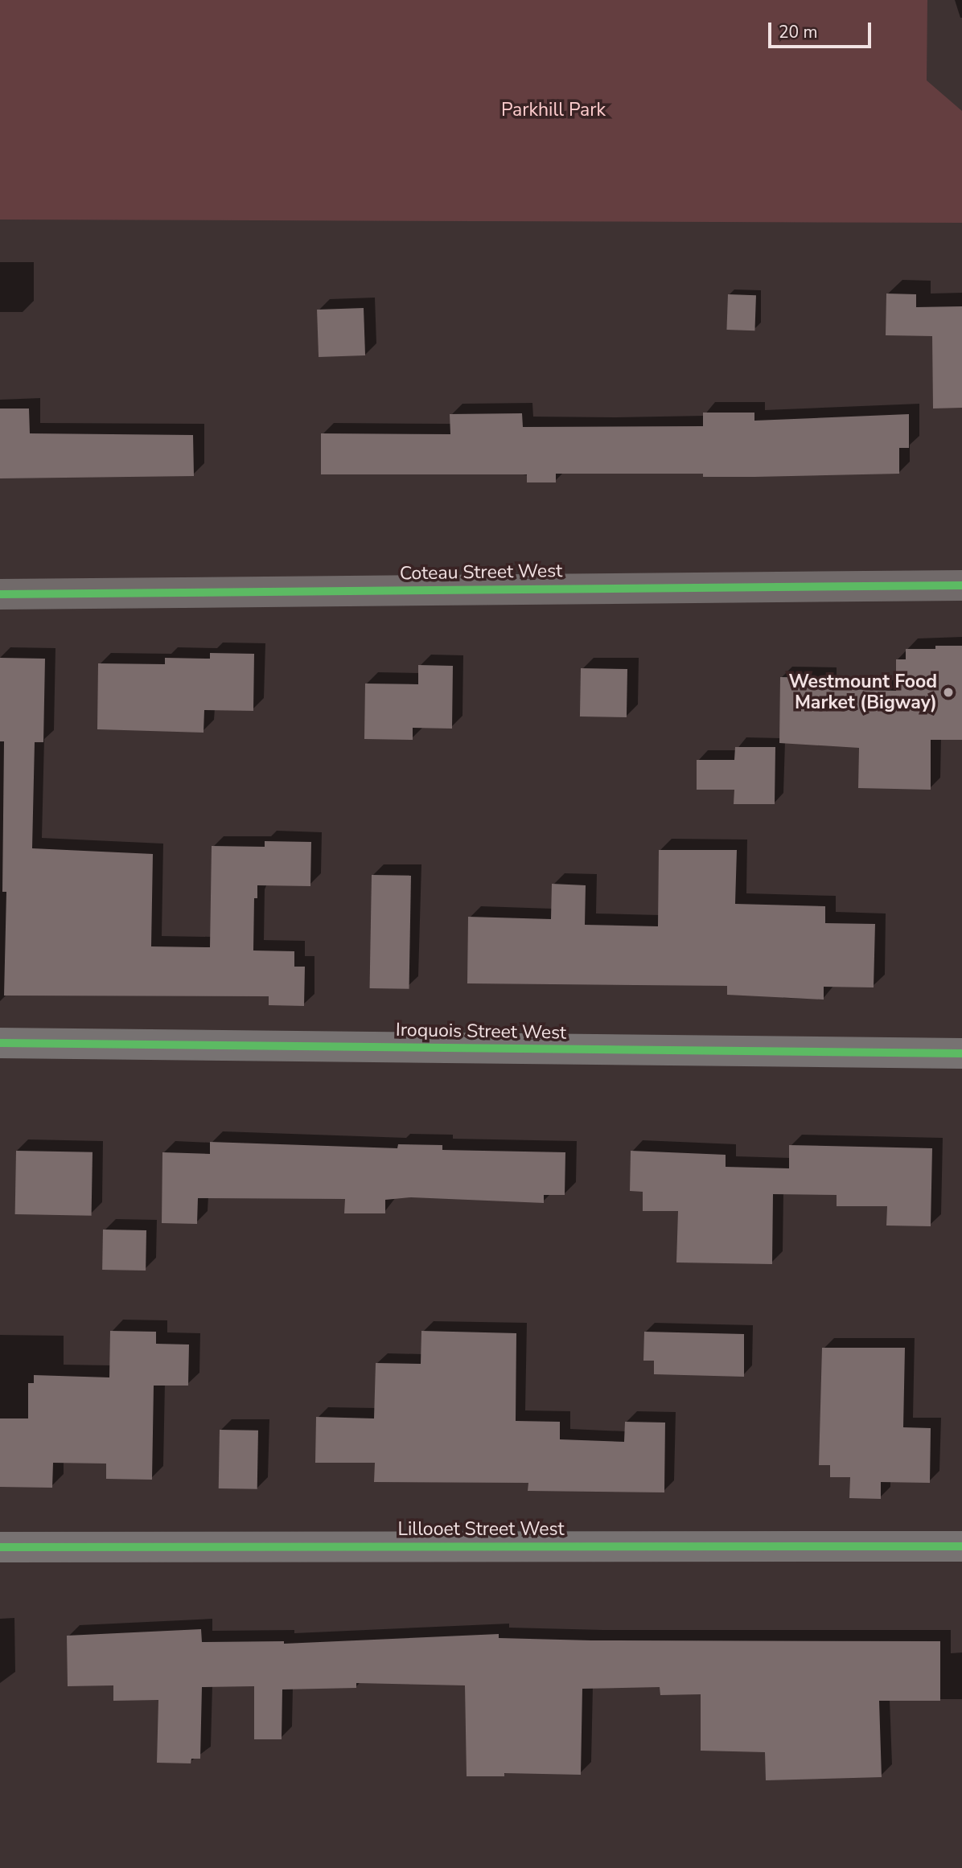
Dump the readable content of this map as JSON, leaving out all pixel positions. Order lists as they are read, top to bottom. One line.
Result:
{"streets":{"street":["Coteau Street West","Iroquois Street West","Lillooet Street West"]},"parks":["Parkhill Park"],"places":["Westmount Food Market (Bigway)"],"scale_bar":"20 m"}
